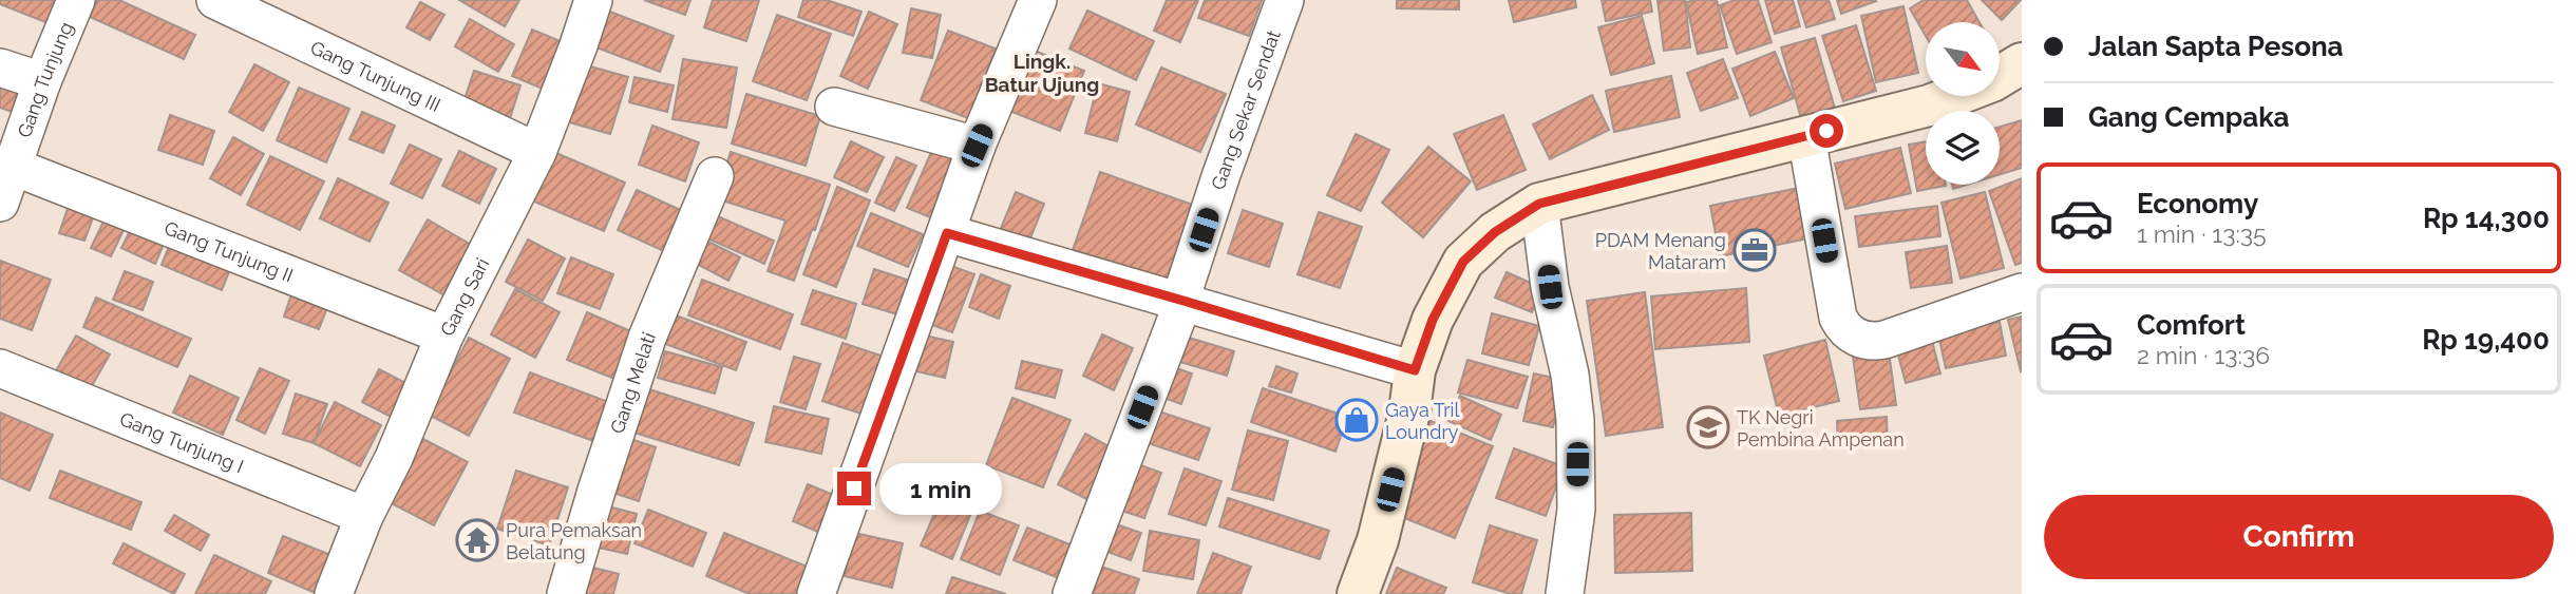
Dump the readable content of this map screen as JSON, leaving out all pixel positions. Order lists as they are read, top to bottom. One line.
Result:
{"streets":{"street":["Gang Tunjung III","Gang Tunjung","Gang Sekar Sendat","Gang Tunjung II","Gang Sari","Gang Melati","Gang Tunjung I"]},"crossings":[["Gang Tunjung III","Gang Sari"],["Gang Tunjung","Gang Tunjung II"],["Gang Tunjung II","Gang Sari"],["Gang Sari","Gang Tunjung I"]],"districts":["Lingk. Batur Ujung"],"places":{"office":["PDAM Menang Mataram"],"shop":["Gaya Tril Loundry"],"school or university":["TK Negri Pembina Ampenan"],"temple":["Pura Pemaksan Belatung"]},"north":"bottom right","page":{"banner":["Jalan Sapta Pesona","Gang Cempaka"],"list":[{"name":"Economy","note":"1 min · 13:35","value":"Rp 14,300"},{"name":"Comfort","note":"2 min · 13:36","value":"Rp 19,400"}],"bubble":"1 min","buttons":"Confirm"}}
